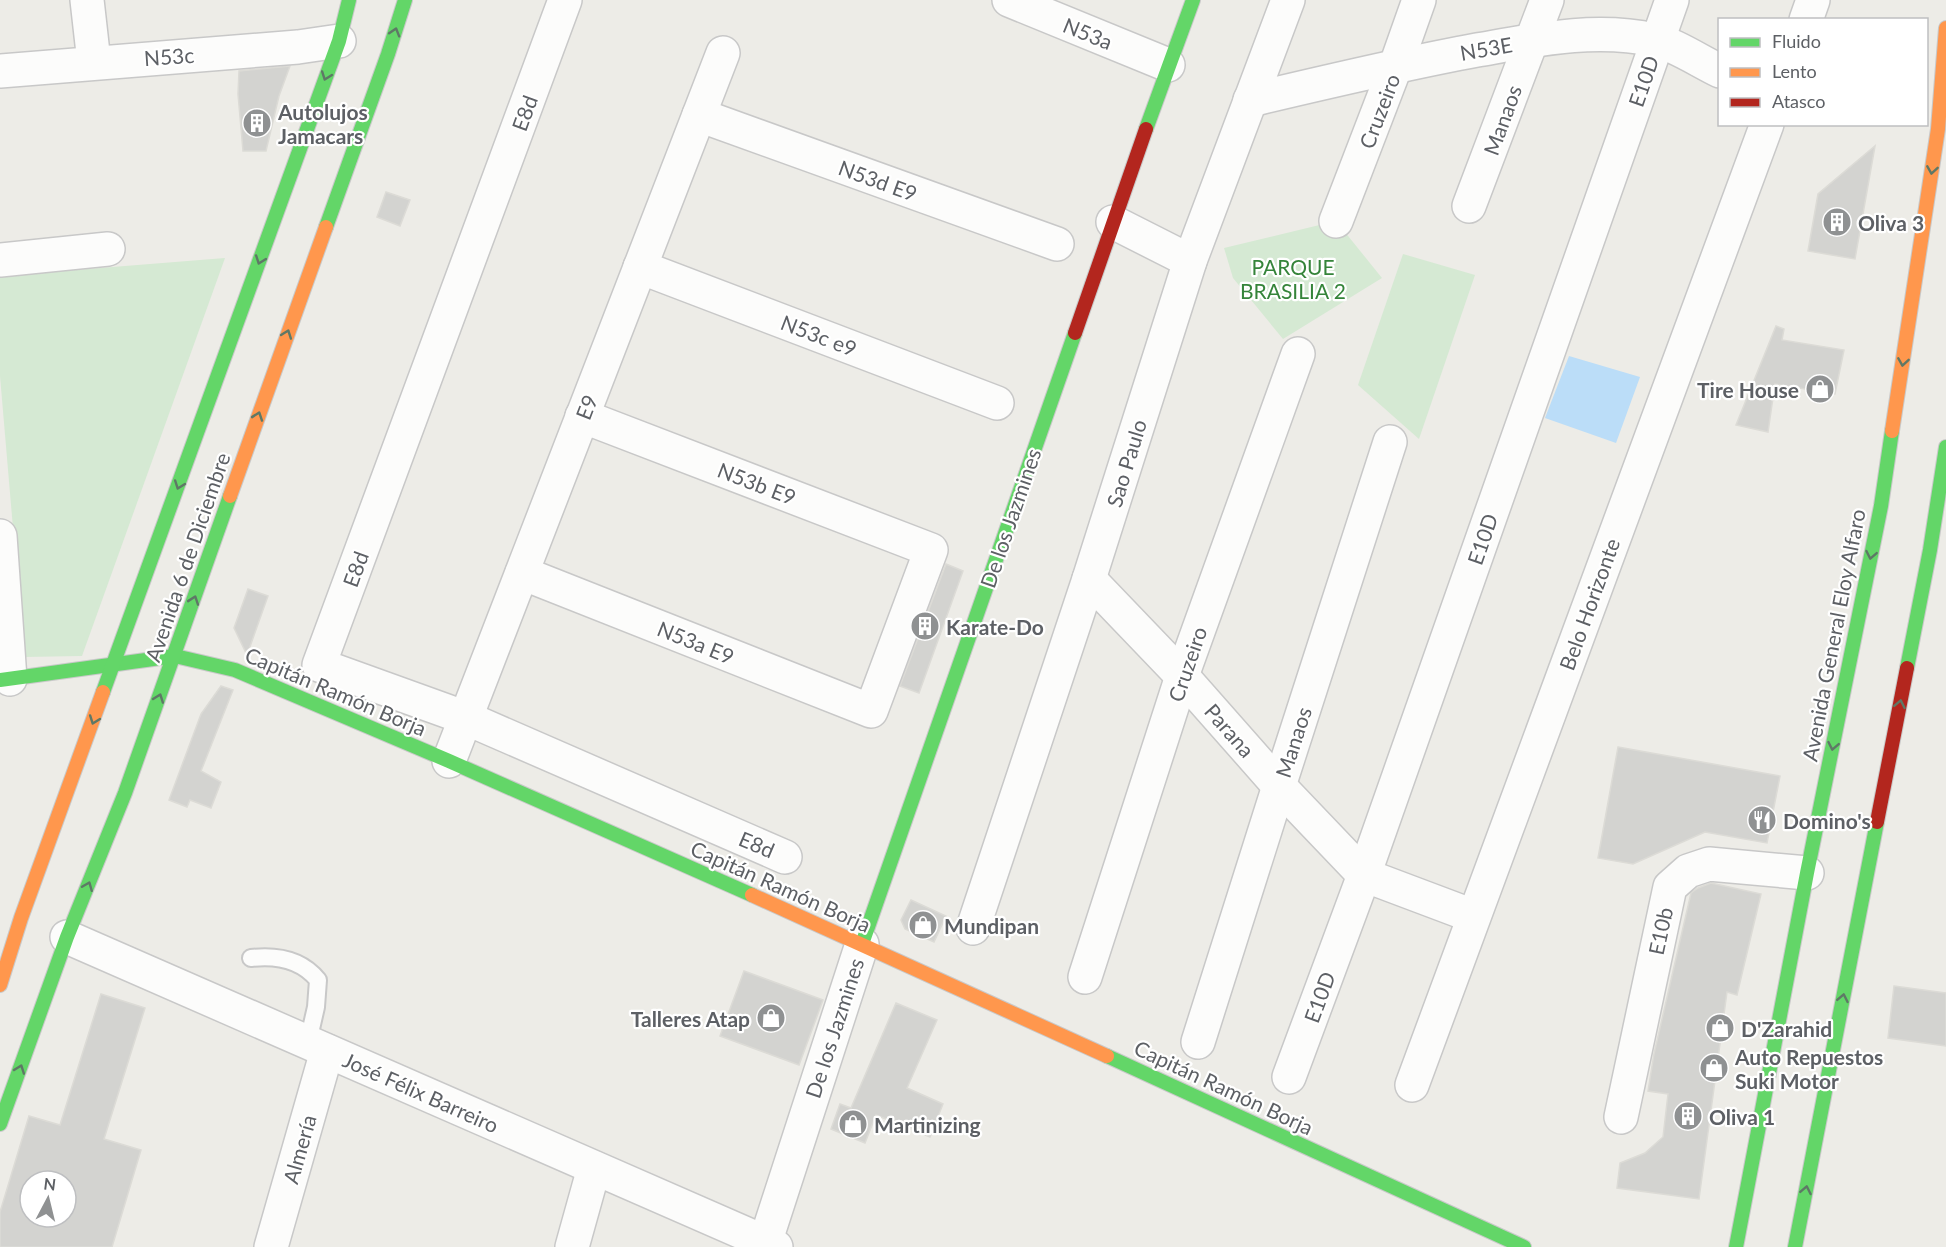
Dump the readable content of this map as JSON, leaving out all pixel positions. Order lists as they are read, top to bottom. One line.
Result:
{"streets":{"main road":["De los Jazmines","Avenida 6 de Diciembre","Avenida General Eloy Alfaro","Capitán Ramón Borja"],"street":["N53a","N53E","N53c","E10D","Cruzeiro","E8d","Manaos","N53d E9","N53c e9","E9","Sao Paulo","N53b E9","Belo Horizonte","N53a E9","Parana","E10b","José Félix Barreiro","Almería"]},"crossings":[["N53a","De los Jazmines"],["N53E","E10D"],["N53E","Cruzeiro"],["N53E","Manaos"],["N53E","Sao Paulo"],["N53c","Avenida 6 de Diciembre"],["E10D","Parana"],["Cruzeiro","Parana"],["E8d","E9"],["Manaos","Parana"],["N53d E9","E9"],["N53c e9","E9"],["E9","N53b E9"],["E9","N53a E9"],["E9","Capitán Ramón Borja"],["Sao Paulo","Parana"],["N53b E9","N53a E9"],["De los Jazmines","Capitán Ramón Borja"],["De los Jazmines","José Félix Barreiro"],["Avenida 6 de Diciembre","Capitán Ramón Borja"],["Avenida 6 de Diciembre","José Félix Barreiro"],["Belo Horizonte","Parana"],["Avenida General Eloy Alfaro","E10b"],["José Félix Barreiro","Almería"]],"parks":["PARQUE BRASILIA 2"],"places":{"building":["Autolujos Jamacars","Oliva 3","Karate-Do","Oliva 1"],"shop":["Tire House","Mundipan","Talleres Atap","D'Zarahid","Auto Repuestos Suki Motor","Martinizing"],"restaurant":["Domino's"]},"legend":["Fluido","Lento","Atasco"],"north":"top"}
